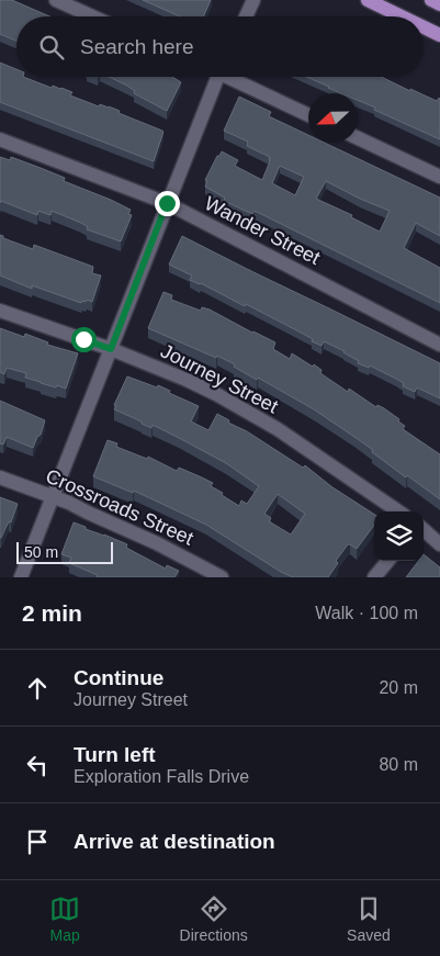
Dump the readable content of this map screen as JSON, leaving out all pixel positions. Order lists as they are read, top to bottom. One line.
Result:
{"streets":{"street":["Wander Street","Journey Street","Crossroads Street"]},"scale_bar":"50 m","north":"left","page":{"search":"Search here","scale":"50 m","heading":["2 min","Walk · 100 m"],"list":[["Continue","Journey Street","20 m"],["Turn left","Exploration Falls Drive","80 m"],"Arrive at destination"],"nav":["Map","Directions","Saved"]}}
